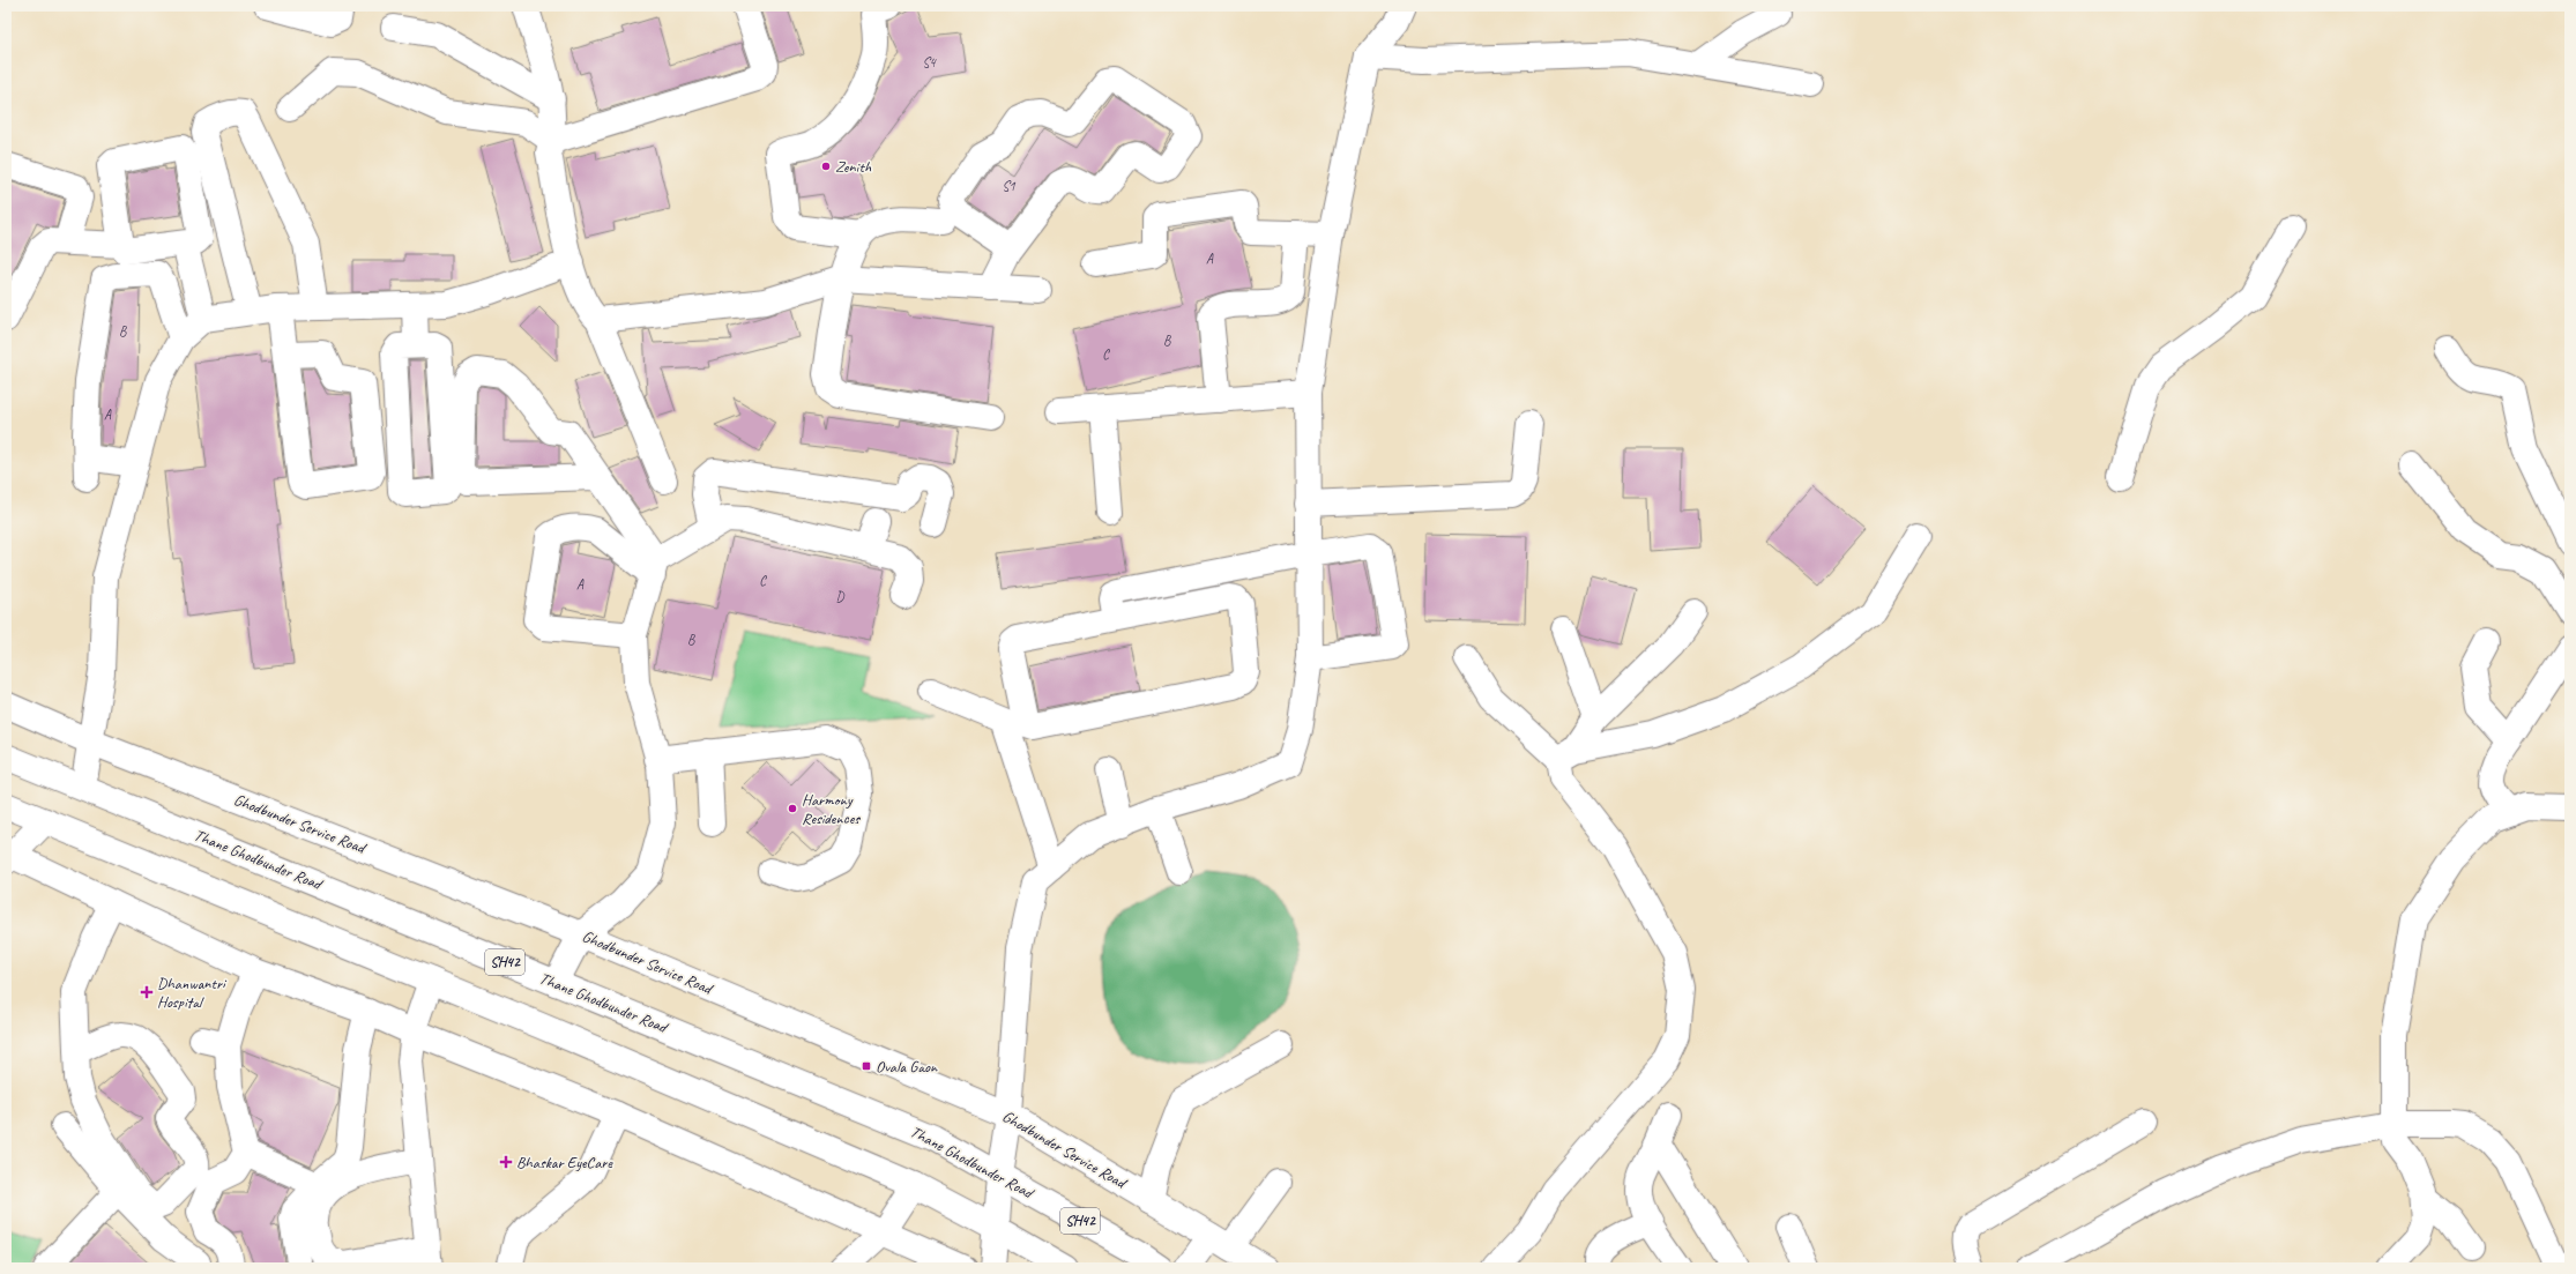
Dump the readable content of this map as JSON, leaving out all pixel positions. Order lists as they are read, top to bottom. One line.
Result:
{"streets":{"street":["Ghodbunder Service Road","Thane Ghodbunder Road","SH42"]},"places":{"other":["Zenith","Harmony Residences"],"health":["Dhanwantri Hospital","Bhaskar EyeCare"],"transit":["Ovala Gaon"]},"house_numbers":["S4","S1","A","B","B","C","A","C","A","D","B"]}
